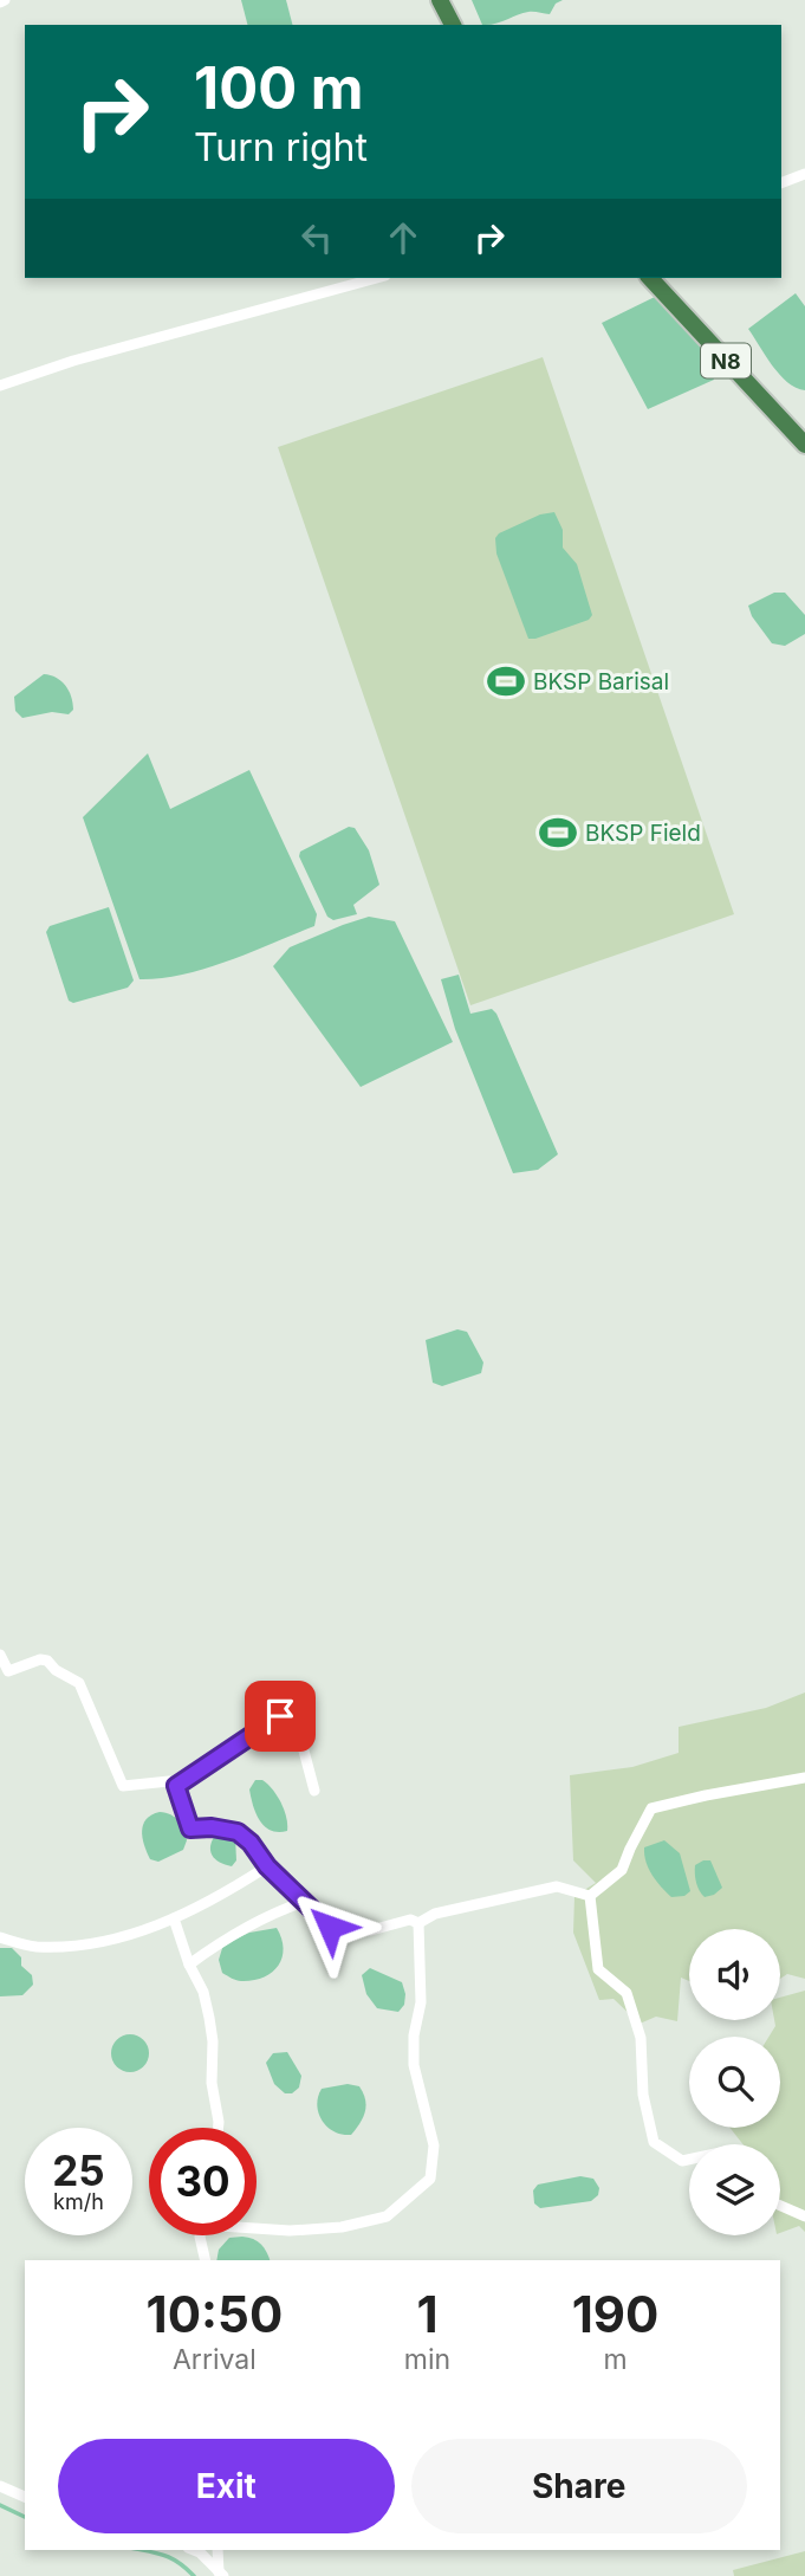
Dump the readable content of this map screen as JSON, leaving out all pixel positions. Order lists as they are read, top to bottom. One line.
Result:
{"streets":{"highway":["N8"]},"places":{"sports":["BKSP Barisal","BKSP Field"]},"page":{"turn":["100 m","Turn right"],"speed":"25 km/h","limit":"30","eta":["10:50","Arrival","1","min","190","m"],"buttons":["Exit","Share"]}}
